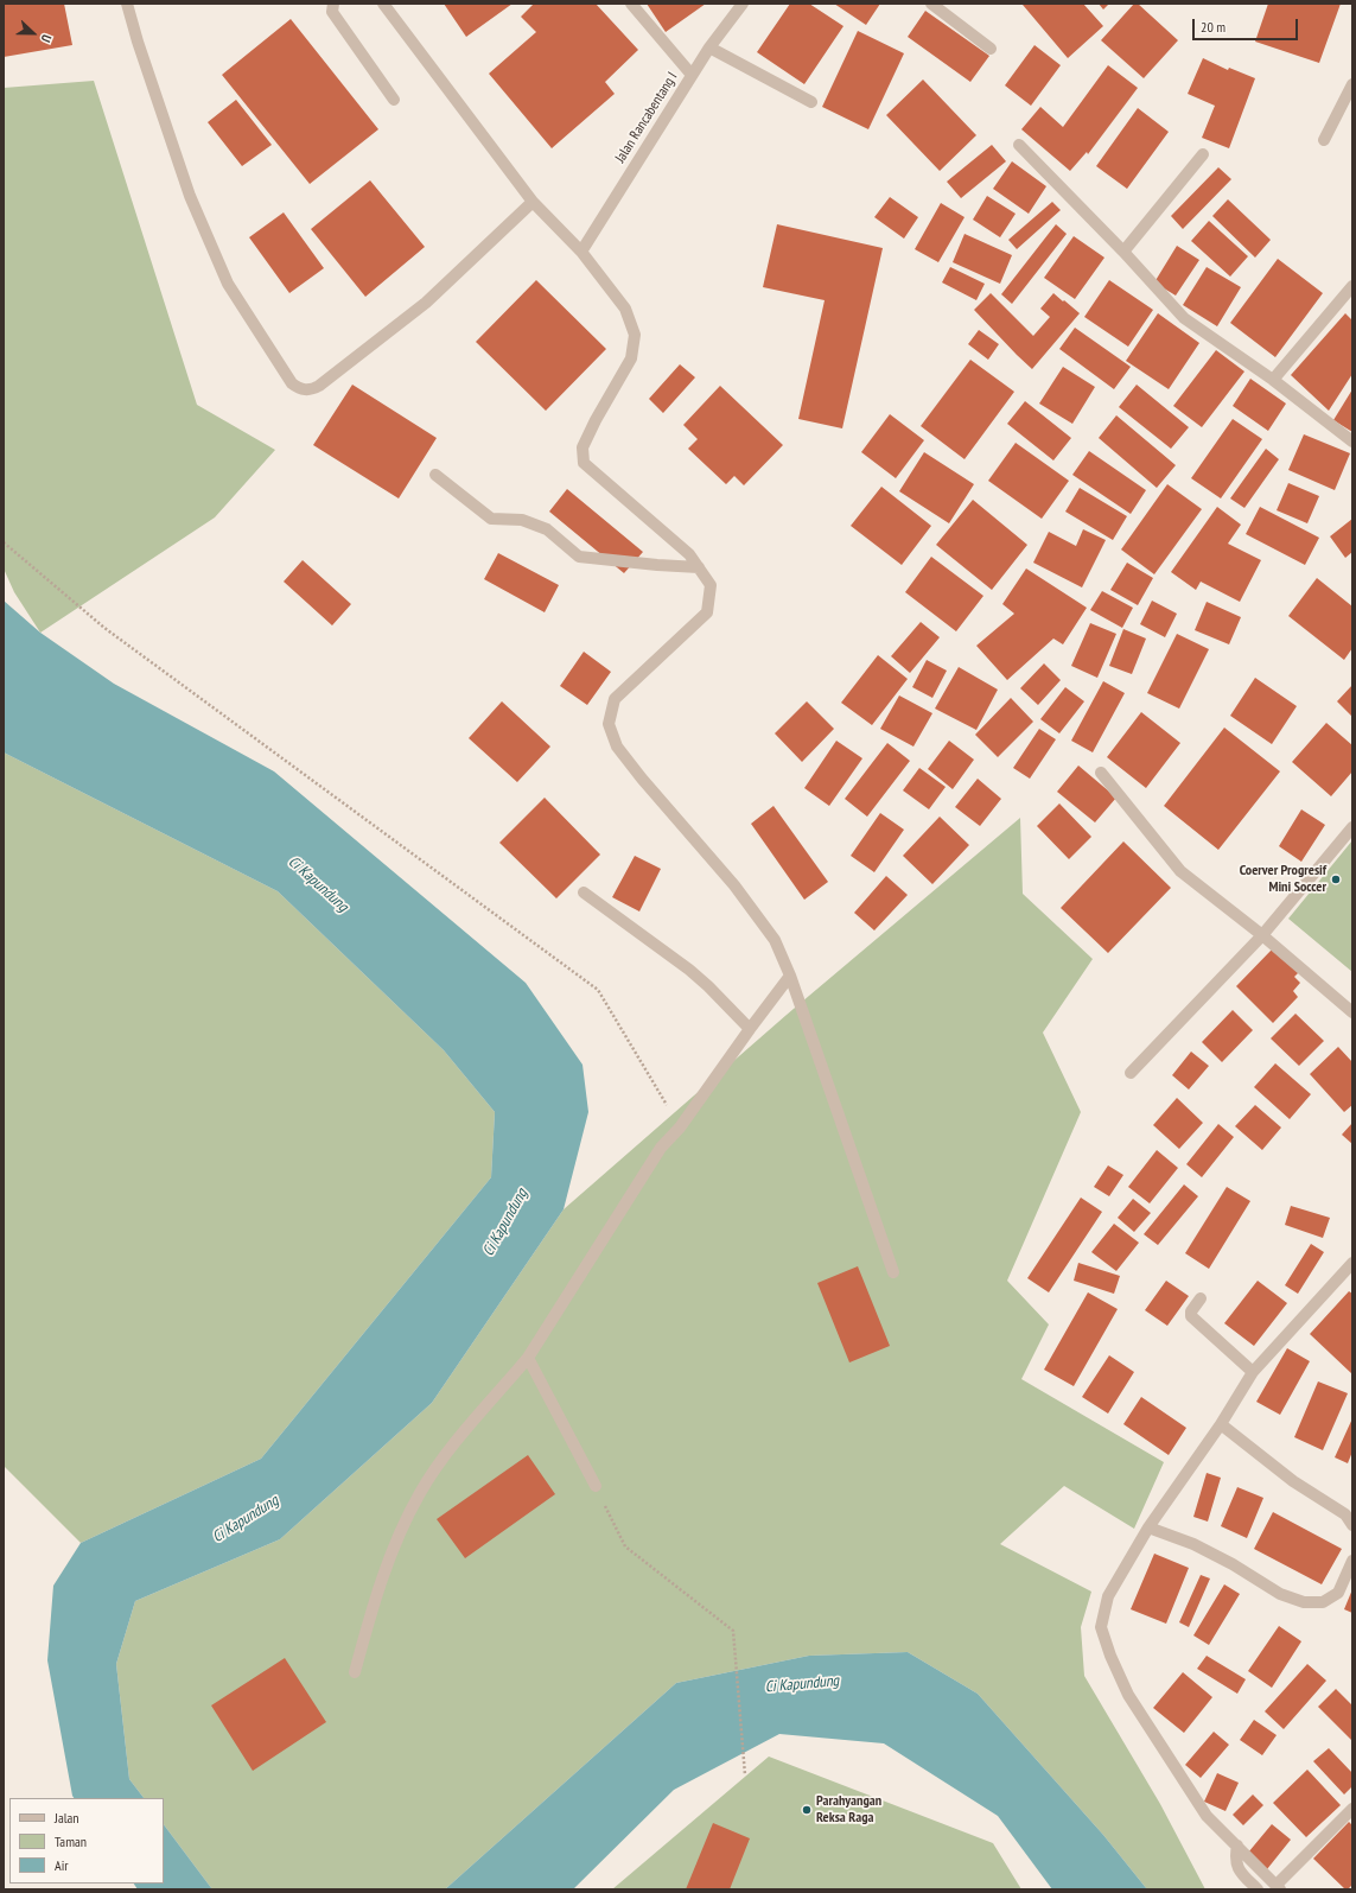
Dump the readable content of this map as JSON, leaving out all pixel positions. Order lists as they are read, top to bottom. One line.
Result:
{"streets":{"street":["Jalan Rancabentang I"]},"water":["Ci Kapundung"],"places":["Coerver Progresif Mini Soccer","Parahyangan Reksa Raga"],"legend":["Jalan","Taman","Air"],"scale_bar":"20 m","north":"right"}
